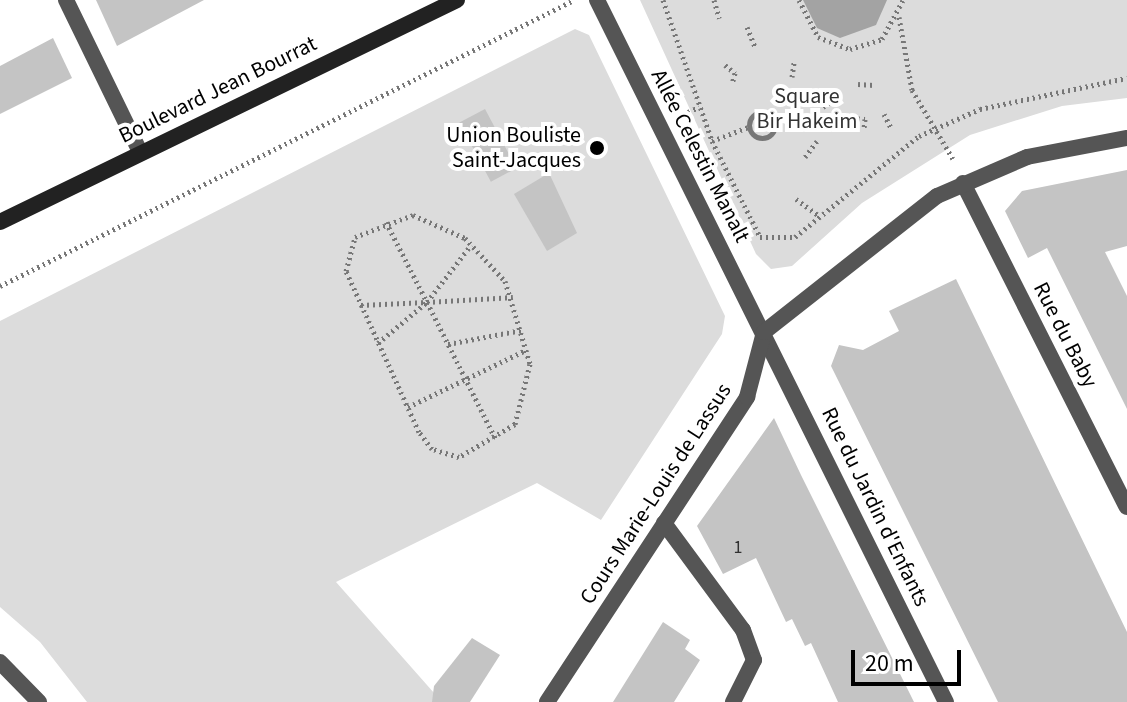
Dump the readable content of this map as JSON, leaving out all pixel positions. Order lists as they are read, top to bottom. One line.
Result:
{"streets":{"main road":["Boulevard Jean Bourrat"],"street":["Allée Celestin Manalt","Rue du Baby","Cours Marie-Louis de Lassus","Rue du Jardin d'Enfants"]},"crossings":[["Allée Celestin Manalt","Cours Marie-Louis de Lassus"],["Allée Celestin Manalt","Rue du Jardin d'Enfants"],["Cours Marie-Louis de Lassus","Rue du Jardin d'Enfants"]],"parks":["Square Bir Hakeim"],"places":["Union Bouliste Saint-Jacques"],"house_numbers":["1"],"scale_bar":"20 m"}
